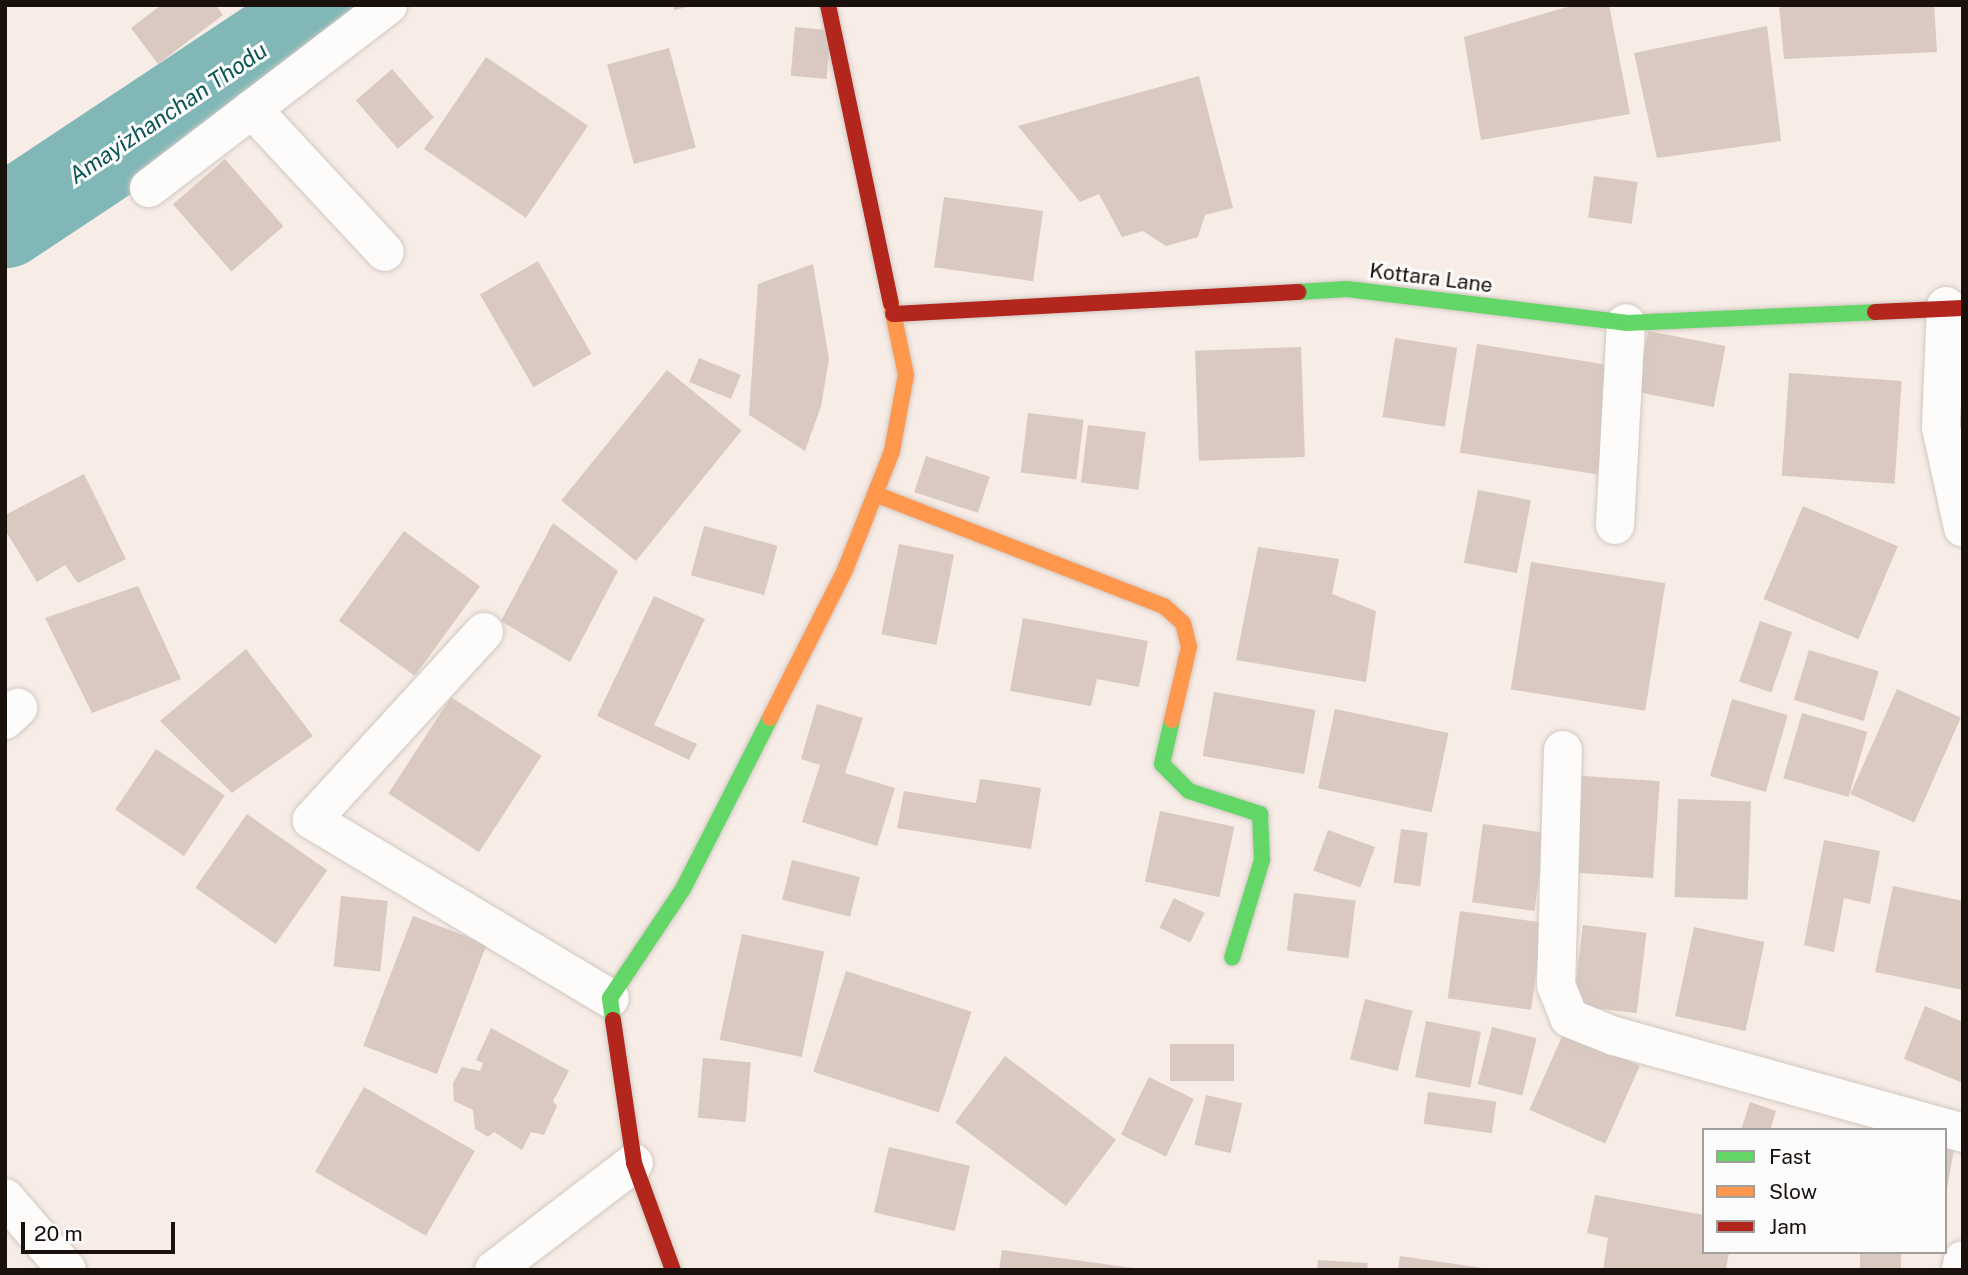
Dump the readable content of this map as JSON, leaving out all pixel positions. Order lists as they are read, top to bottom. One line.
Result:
{"streets":{"street":["Kottara Lane"]},"water":["Amayizhanchan Thodu"],"legend":["Fast","Slow","Jam"],"scale_bar":"20 m"}
